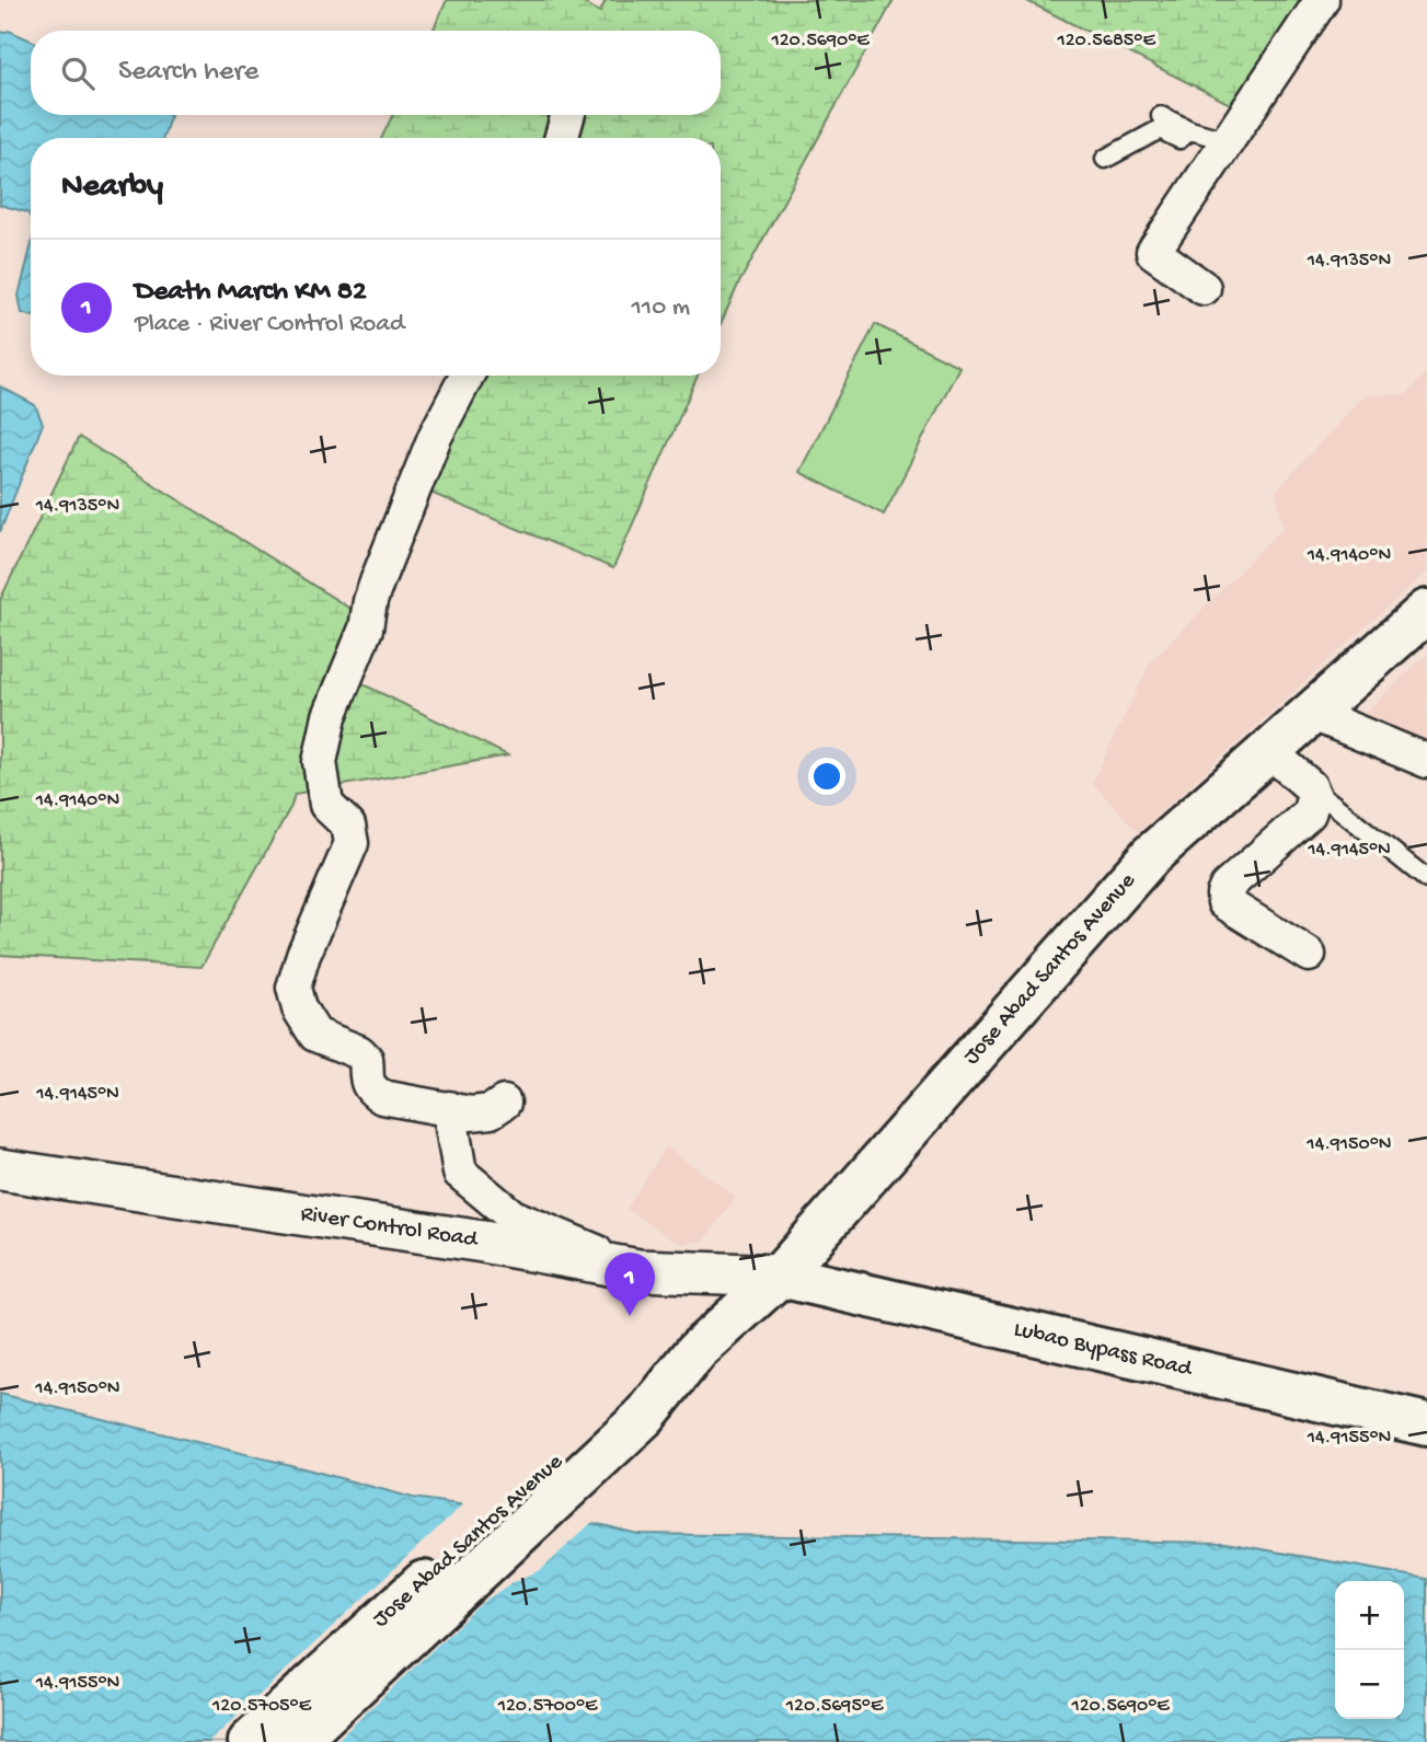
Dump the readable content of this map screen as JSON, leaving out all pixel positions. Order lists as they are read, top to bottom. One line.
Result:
{"streets":{"main road":["Jose Abad Santos Avenue","Lubao Bypass Road"],"street":["River Control Road"]},"crossings":[["Jose Abad Santos Avenue","River Control Road"],["Jose Abad Santos Avenue","Lubao Bypass Road"],["River Control Road","Lubao Bypass Road"]],"page":{"search":"Search here","heading":"Nearby","list":[{"mark":"1","name":"Death March KM 82","note":"Place · River Control Road","value":"110 m"}],"pins":"1","map_buttons":["+","−"]},"coordinates":["120.5690°E","120.5685°E","14.9135°N","14.9140°N","14.9145°N","14.9150°N","14.9155°N","120.5705°E","120.5700°E","120.5695°E"]}
